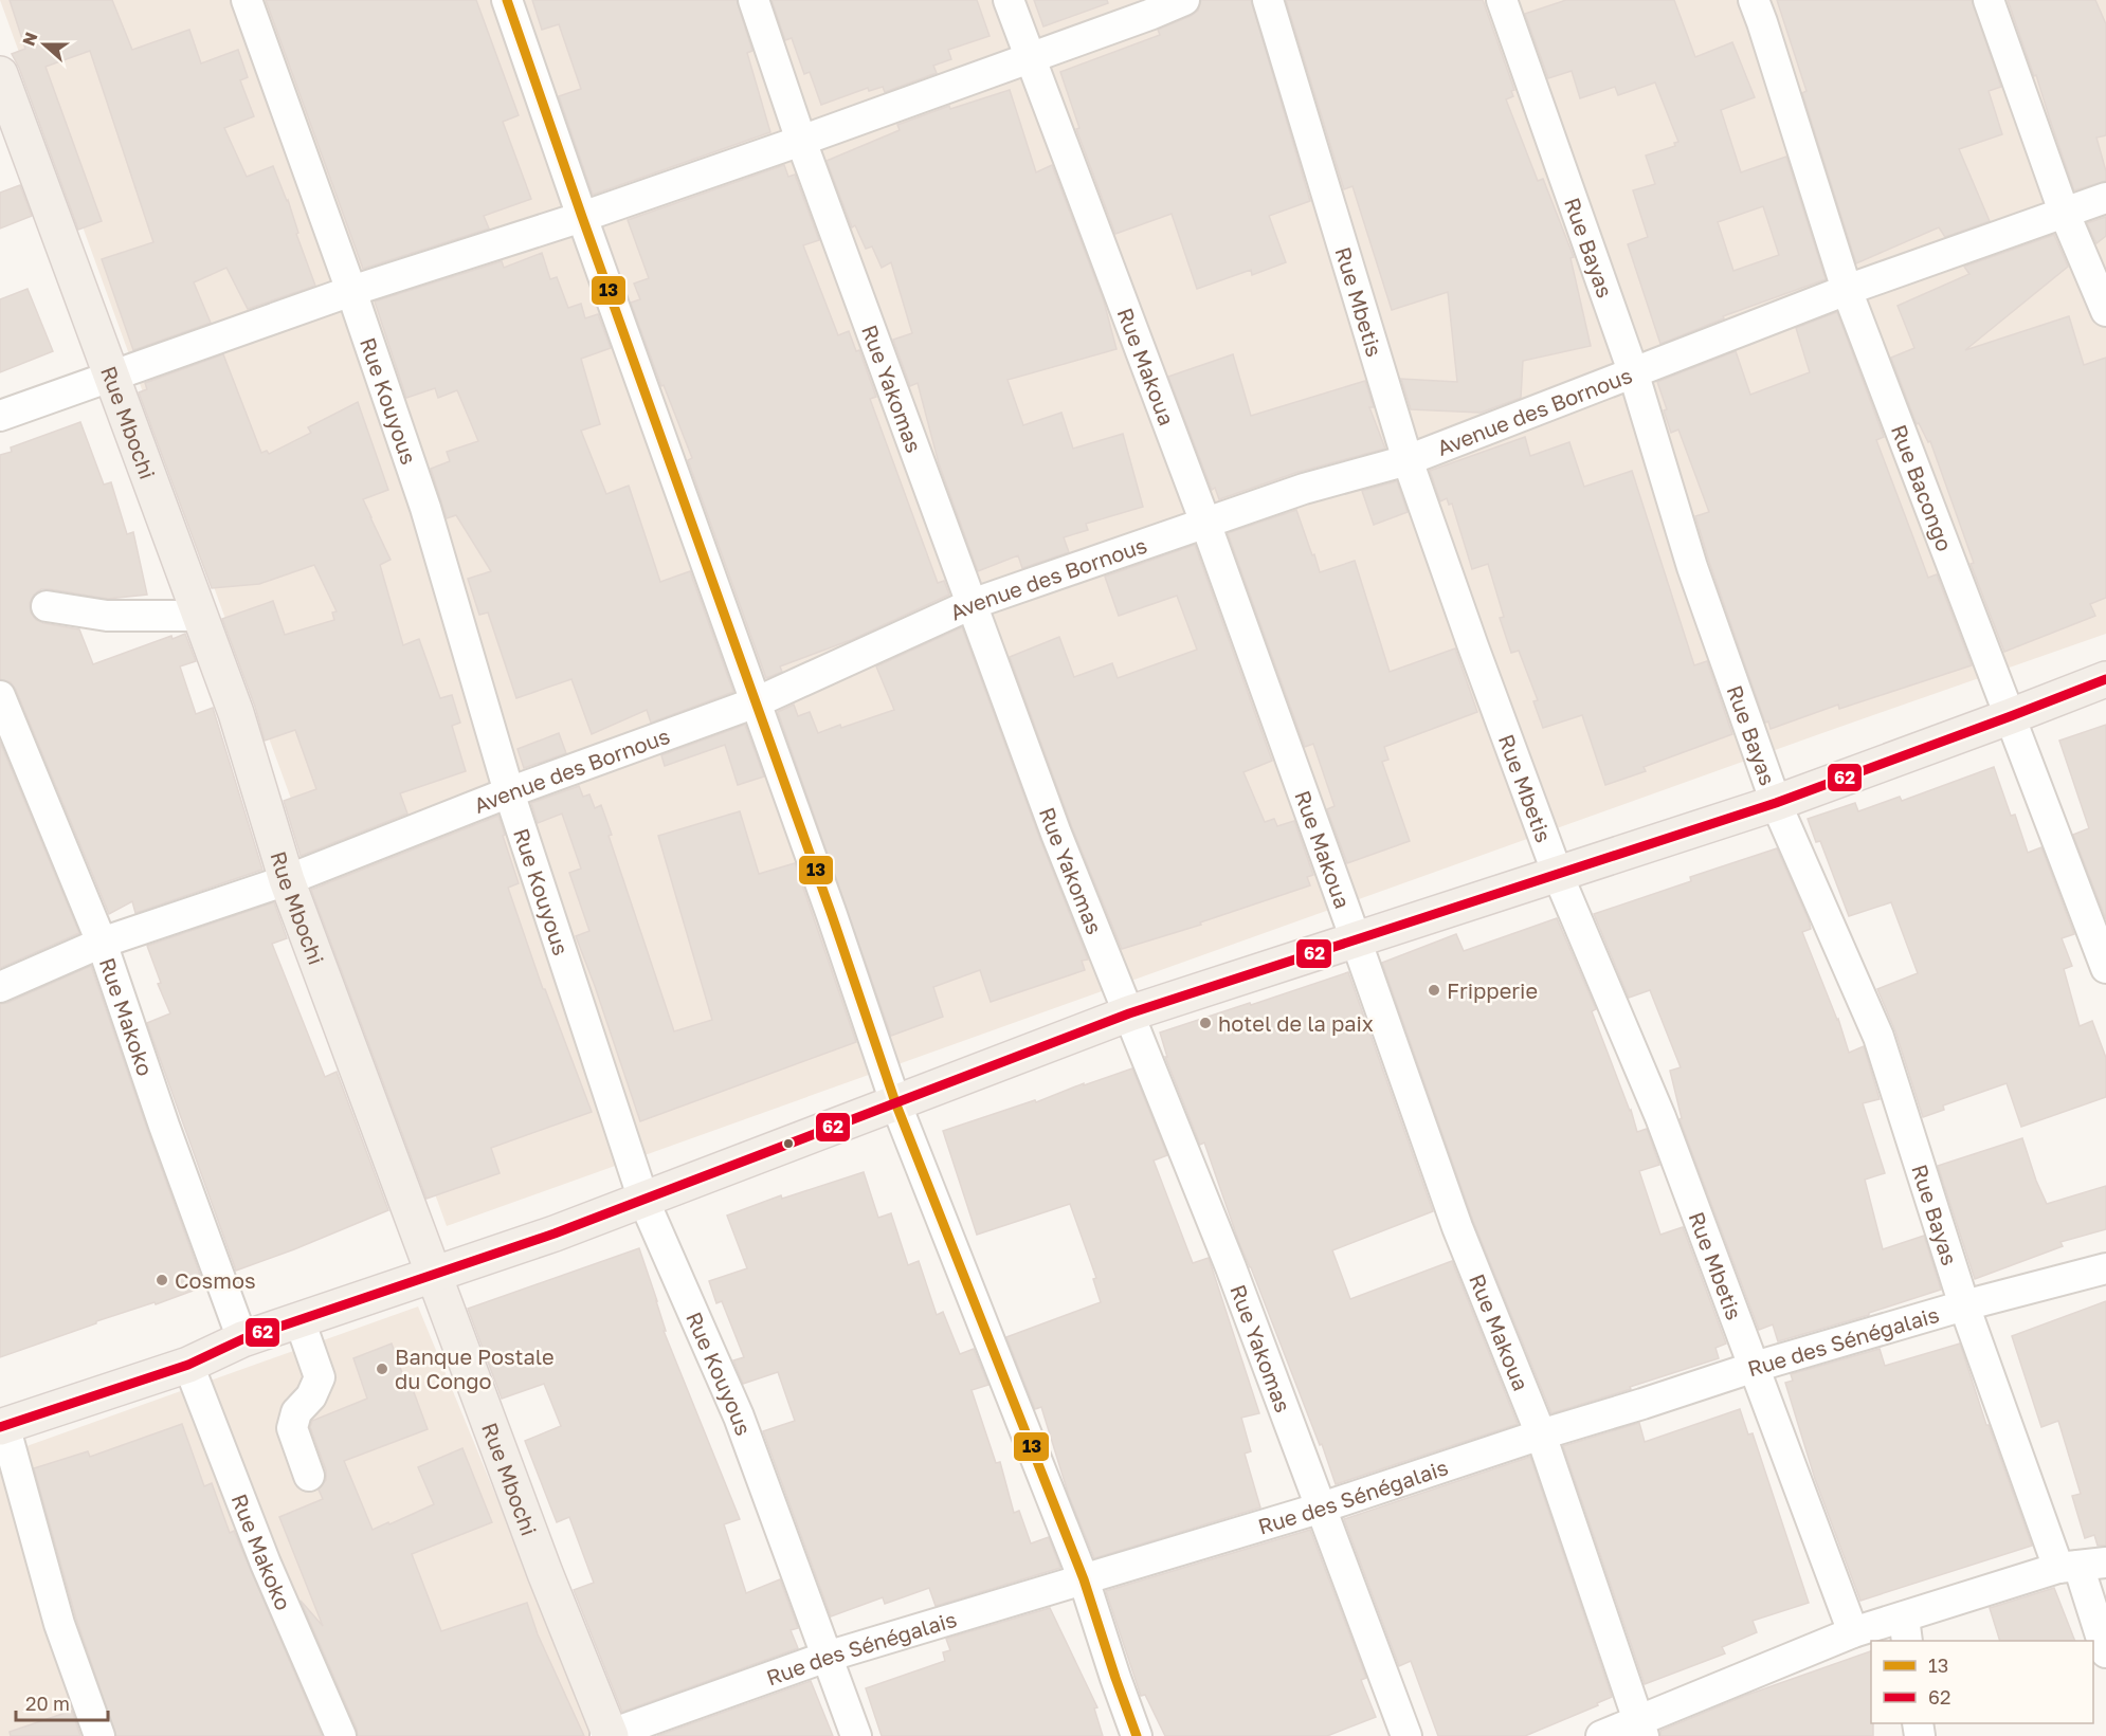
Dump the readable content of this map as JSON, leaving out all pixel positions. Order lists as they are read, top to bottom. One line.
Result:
{"streets":{"main road":["Rue Mbochi"],"street":["Rue Bayas","Rue Mbetis","Rue Makoua","Rue Yakomas","Rue Kouyous","Avenue des Bornous","Rue Bacongo","Rue Makoko","Rue des Sénégalais"]},"crossings":[["Rue Bayas","Avenue des Bornous"],["Rue Bayas","Rue des Sénégalais"],["Rue Mbetis","Avenue des Bornous"],["Rue Mbetis","Rue des Sénégalais"],["Rue Makoua","Avenue des Bornous"],["Rue Makoua","Rue des Sénégalais"],["Rue Yakomas","Avenue des Bornous"],["Rue Yakomas","Rue des Sénégalais"],["Rue Kouyous","Avenue des Bornous"],["Rue Kouyous","Rue des Sénégalais"],["Avenue des Bornous","Rue Mbochi"],["Avenue des Bornous","Rue Bacongo"],["Avenue des Bornous","Rue Makoko"],["Rue Mbochi","Rue des Sénégalais"]],"places":["Fripperie","hotel de la paix","Cosmos","Banque Postale du Congo"],"lines":["transit line 13","transit line 62"],"legend":["13","62"],"scale_bar":"20 m","north":"left"}
